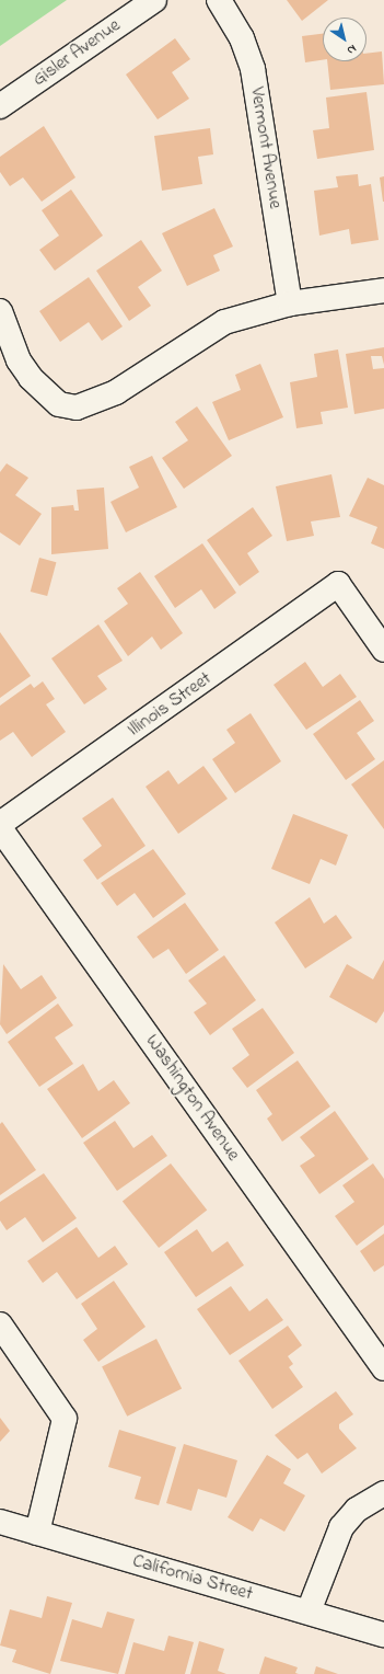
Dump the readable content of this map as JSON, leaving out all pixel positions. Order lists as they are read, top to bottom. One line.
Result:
{"streets":{"street":["Gisler Avenue","Vermont Avenue","Illinois Street","Washington Avenue","California Street"]},"north":"bottom right"}
